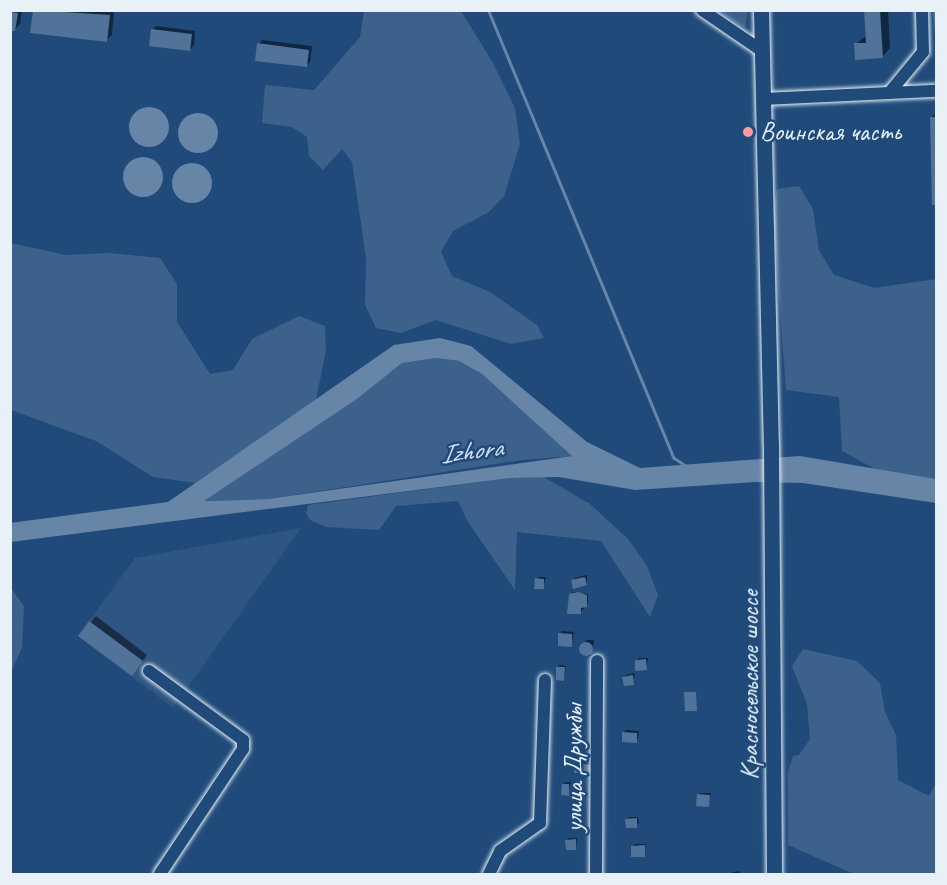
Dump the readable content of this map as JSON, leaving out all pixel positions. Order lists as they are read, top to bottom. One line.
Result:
{"streets":{"main road":["Красносельское шоссе"],"street":["улица Дружбы"]},"water":["Izhora"],"places":["Воинская часть"]}
